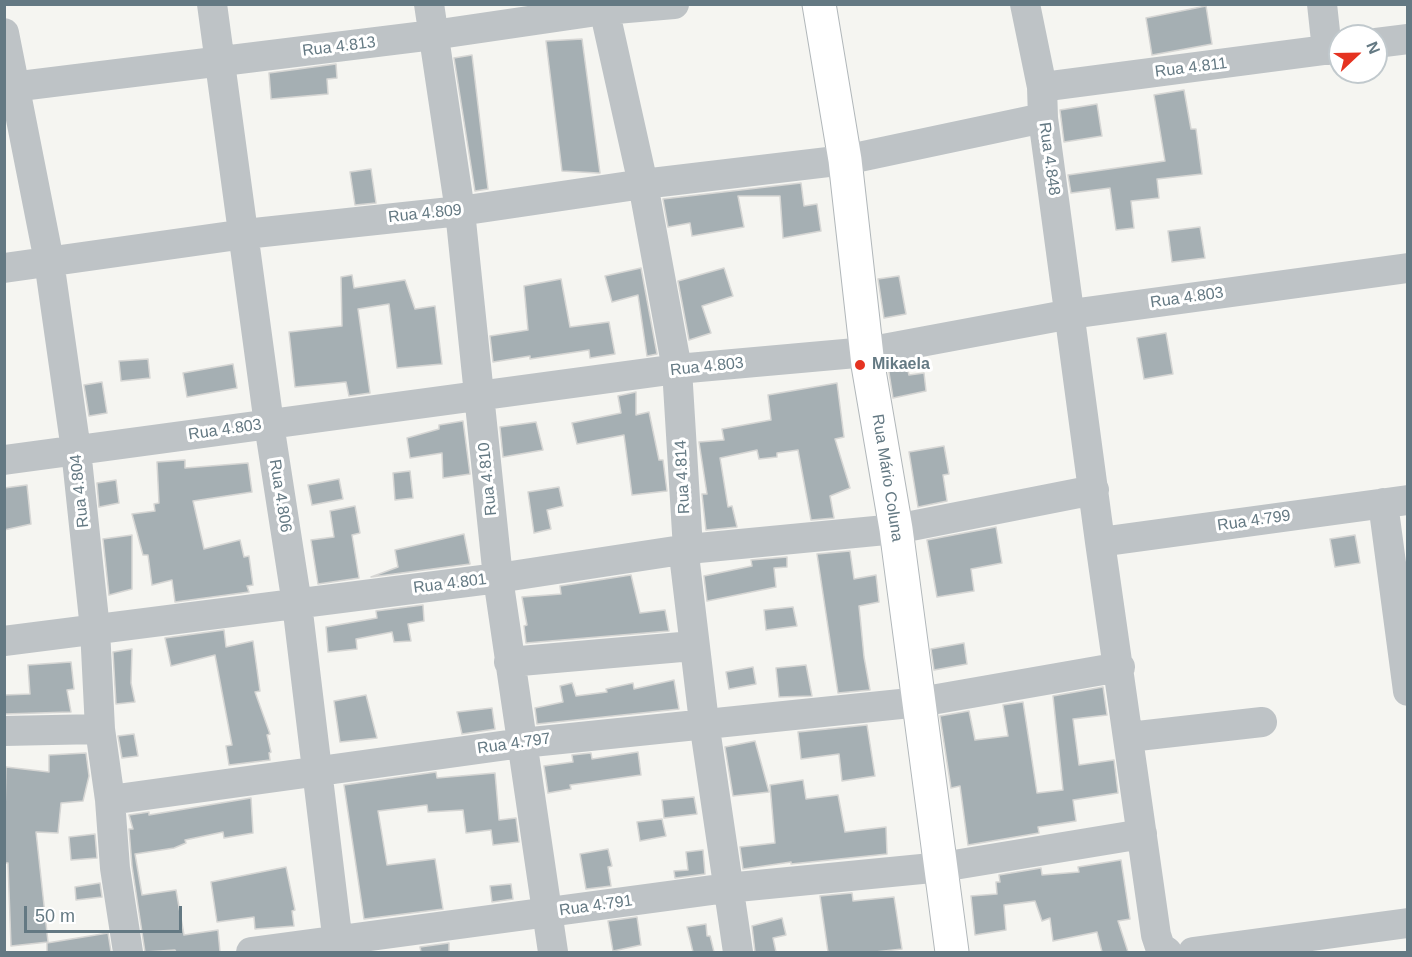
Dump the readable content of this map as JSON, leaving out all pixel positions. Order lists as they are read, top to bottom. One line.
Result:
{"streets":{"main road":["Rua Mário Coluna"],"street":["Rua 4.813","Rua 4.811","Rua 4.848","Rua 4.809","Rua 4.803","Rua 4.814","Rua 4.810","Rua 4.804","Rua 4.806","Rua 4.799","Rua 4.801","Rua 4.797","Rua 4.791"]},"crossings":[["Rua 4.813","Rua 4.814"],["Rua 4.813","Rua 4.810"],["Rua 4.813","Rua 4.804"],["Rua 4.813","Rua 4.806"],["Rua 4.811","Rua 4.848"],["Rua 4.848","Rua 4.809"],["Rua 4.848","Rua 4.803"],["Rua 4.848","Rua 4.799"],["Rua 4.848","Rua 4.801"],["Rua 4.848","Rua 4.797"],["Rua 4.848","Rua 4.791"],["Rua 4.809","Rua 4.814"],["Rua 4.809","Rua Mário Coluna"],["Rua 4.809","Rua 4.810"],["Rua 4.809","Rua 4.804"],["Rua 4.809","Rua 4.806"],["Rua 4.803","Rua 4.814"],["Rua 4.803","Rua Mário Coluna"],["Rua 4.803","Rua 4.810"],["Rua 4.803","Rua 4.804"],["Rua 4.803","Rua 4.806"],["Rua 4.814","Rua 4.801"],["Rua 4.814","Rua 4.797"],["Rua 4.814","Rua 4.791"],["Rua Mário Coluna","Rua 4.801"],["Rua Mário Coluna","Rua 4.797"],["Rua Mário Coluna","Rua 4.791"],["Rua 4.810","Rua 4.801"],["Rua 4.810","Rua 4.797"],["Rua 4.810","Rua 4.791"],["Rua 4.804","Rua 4.801"],["Rua 4.804","Rua 4.797"],["Rua 4.806","Rua 4.801"],["Rua 4.806","Rua 4.797"],["Rua 4.806","Rua 4.791"]],"places":["Mikaela"],"scale_bar":"50 m","north":"right"}
